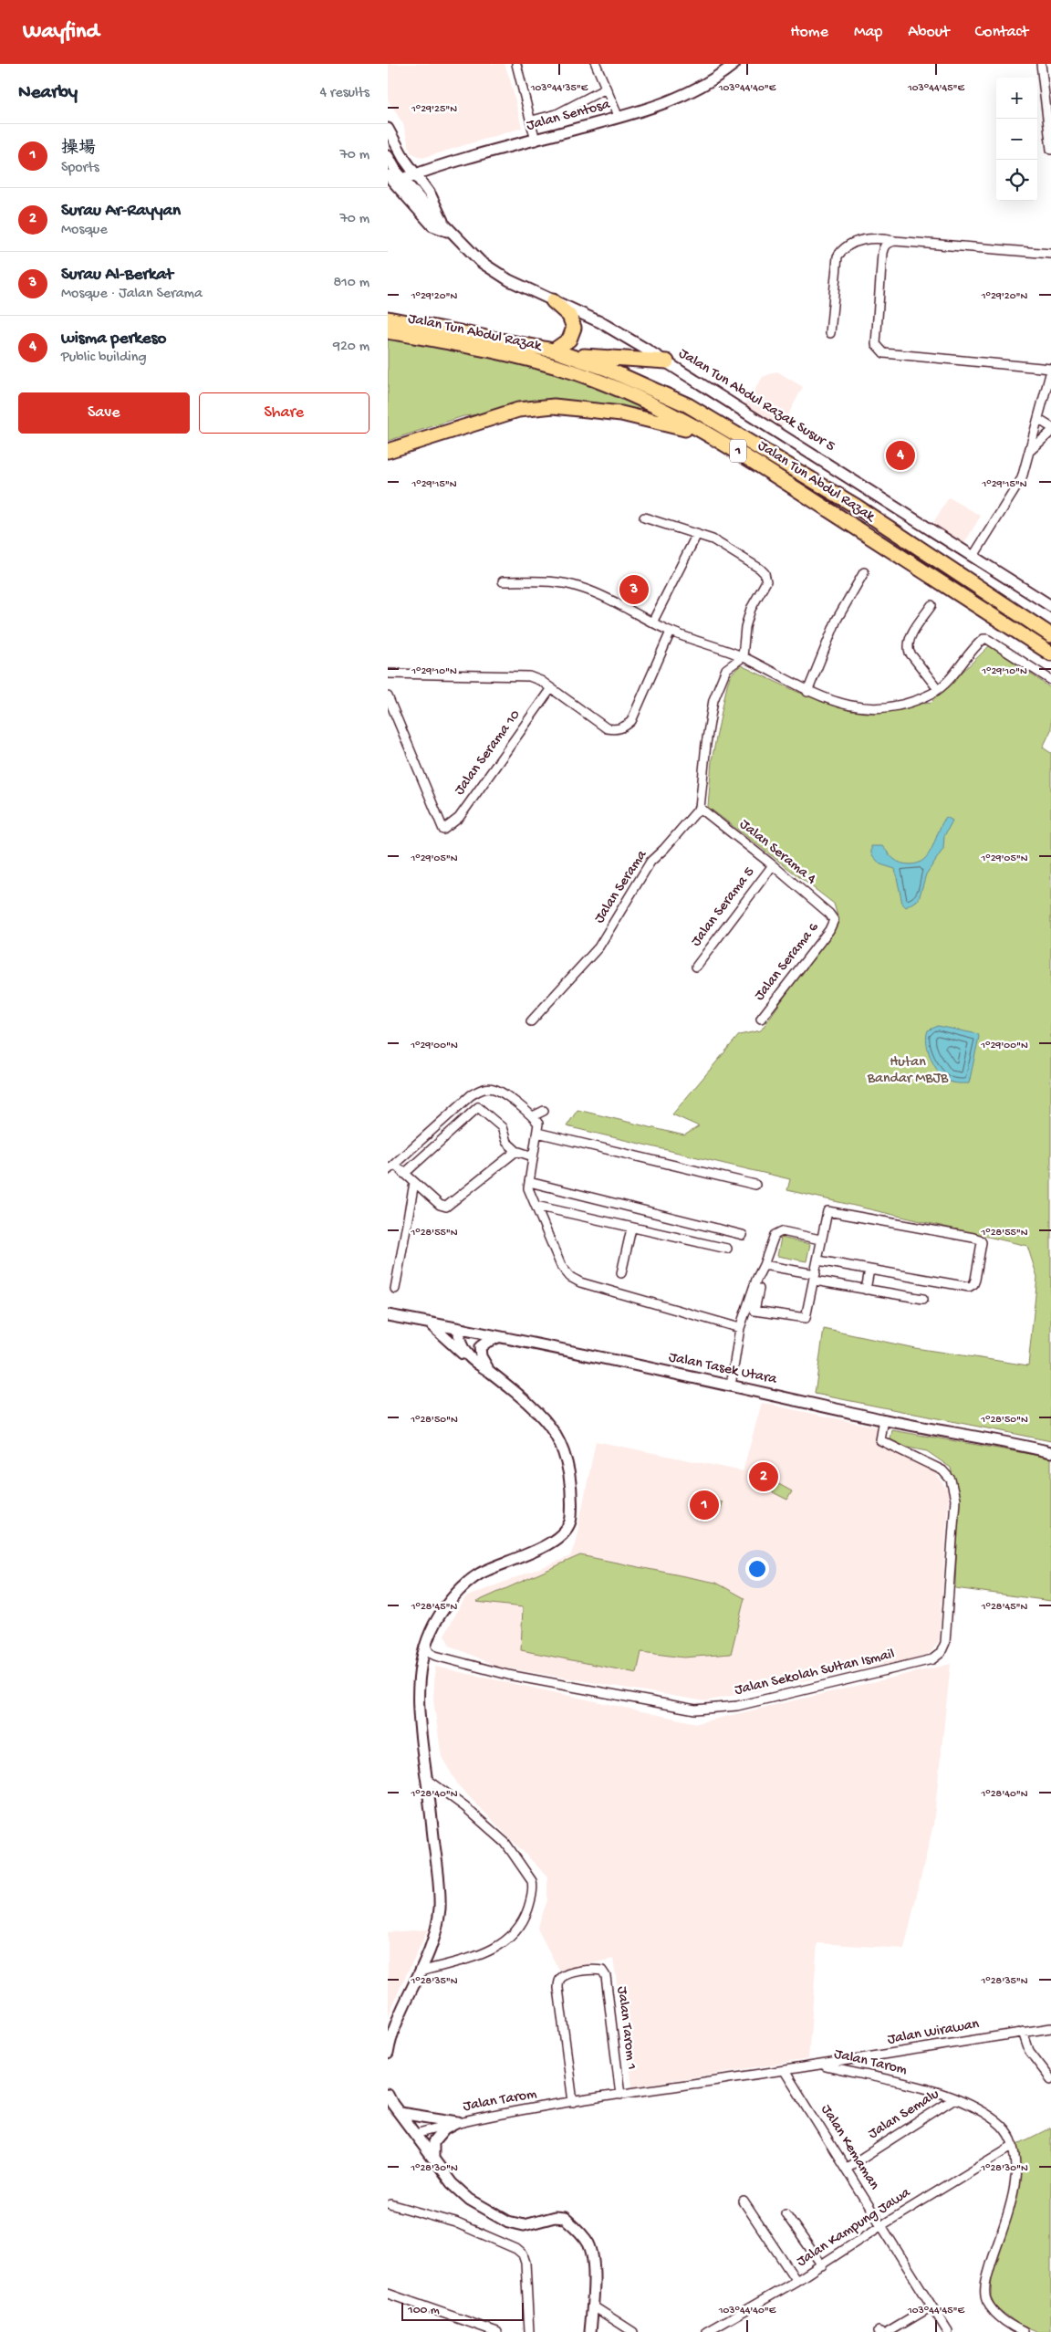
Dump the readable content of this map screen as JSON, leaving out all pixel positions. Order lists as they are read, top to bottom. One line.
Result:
{"streets":{"highway":["Jalan Tun Abdul Razak","1"],"street":["Jalan Sentosa","Jalan Tun Abdul Razak Susur 5","Jalan Serama 10","Jalan Serama 4","Jalan Serama","Jalan Serama 5","Jalan Serama 6","Jalan Tasek Utara","Jalan Sekolah Sultan Ismail","Jalan Tarom 1","Jalan Wirawan","Jalan Tarom","Jalan Semalu","Jalan Kemaman","Jalan Kampung Jawa"]},"crossings":[["Jalan Sentosa","Jalan Tun Abdul Razak Susur 5"],["Jalan Serama 4","Jalan Serama"],["Jalan Serama 4","Jalan Serama 5"],["Jalan Serama 4","Jalan Serama 6"],["Jalan Tasek Utara","Jalan Sekolah Sultan Ismail"],["Jalan Tarom 1","Jalan Tarom"],["Jalan Wirawan","Jalan Tarom"],["Jalan Tarom","Jalan Semalu"],["Jalan Tarom","Jalan Kemaman"],["Jalan Tarom","Jalan Kampung Jawa"],["Jalan Semalu","Jalan Kemaman"],["Jalan Kemaman","Jalan Kampung Jawa"]],"parks":["Hutan Bandar MBJB"],"scale_bar":"100 m","page":{"header":"Wayfind","nav":["Home","Map","About","Contact"],"heading":["Nearby","4 results"],"map_buttons":["+","−"],"list":[{"mark":"1","name":"操場","note":"Sports","value":"70 m"},{"mark":"2","name":"Surau Ar-Rayyan","note":"Mosque","value":"70 m"},{"mark":"3","name":"Surau Al-Berkat","note":"Mosque · Jalan Serama","value":"810 m"},{"mark":"4","name":"wisma perkeso","note":"Public building","value":"920 m"}],"buttons":["Save","Share"],"pins":["4","3","2","1"],"scale":"100 m"},"coordinates":["103°44'35\"E","103°44'40\"E","103°44'45\"E","1°29'25\"N","1°29'20\"N","1°29'15\"N","1°29'10\"N","1°29'05\"N","1°29'00\"N","1°28'55\"N","1°28'50\"N","1°28'45\"N","1°28'40\"N","1°28'35\"N","1°28'30\"N"]}
